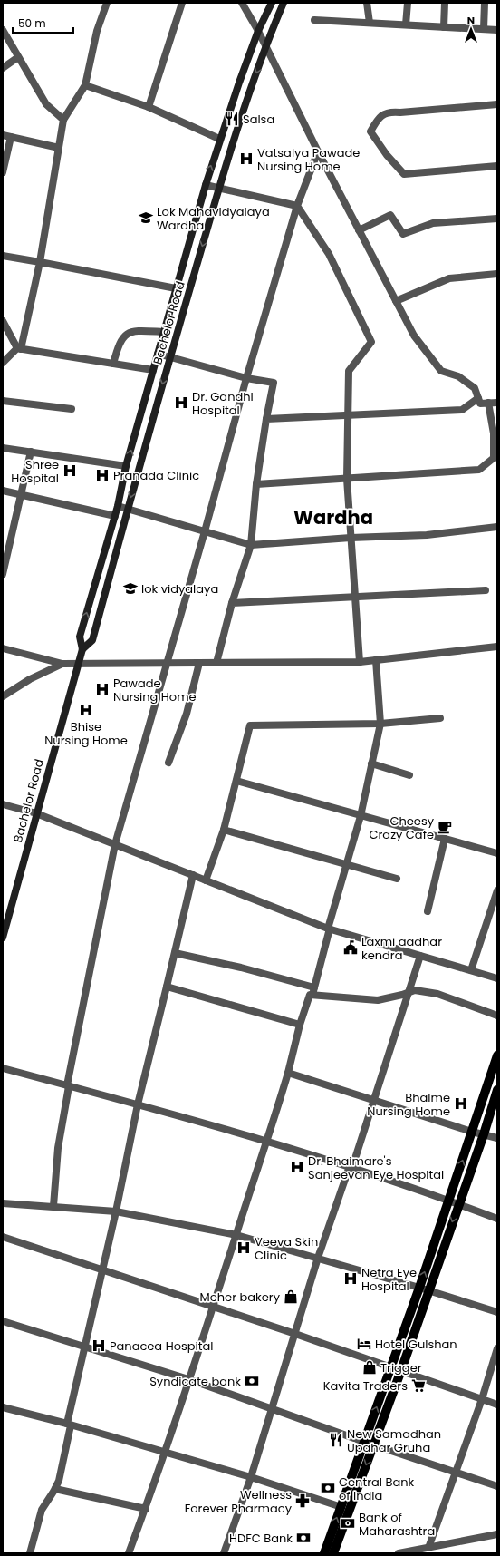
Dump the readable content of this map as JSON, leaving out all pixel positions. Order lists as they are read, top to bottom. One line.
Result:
{"streets":{"main road":["Bachelor Road"]},"districts":["Wardha"],"places":{"restaurant":["Salsa","New Samadhan Upahar Gruha"],"hospital":["Vatsalya Pawade Nursing Home","Dr. Gandhi Hospital","Shree Hospital","Pranada Clinic","Pawade Nursing Home","Bhise Nursing Home","Bhalme Nursing Home","Dr. Bhaimare's Sanjeevan Eye Hospital","Veeva Skin Clinic","Netra Eye Hospital","Panacea Hospital"],"school or university":["Lok Mahavidyalaya Wardha","lok vidyalaya"],"cafe":["Cheesy Crazy Cafe"],"public building":["Laxmi aadhar kendra"],"shop":["Meher bakery","Trigger"],"hotel":["Hotel Gulshan"],"bank":["Syndicate bank","Central Bank of India","Bank of Maharashtra","HDFC Bank"],"supermarket":["Kavita Traders"],"pharmacy":["Wellness Forever Pharmacy"]},"scale_bar":"50 m","north":"top"}
